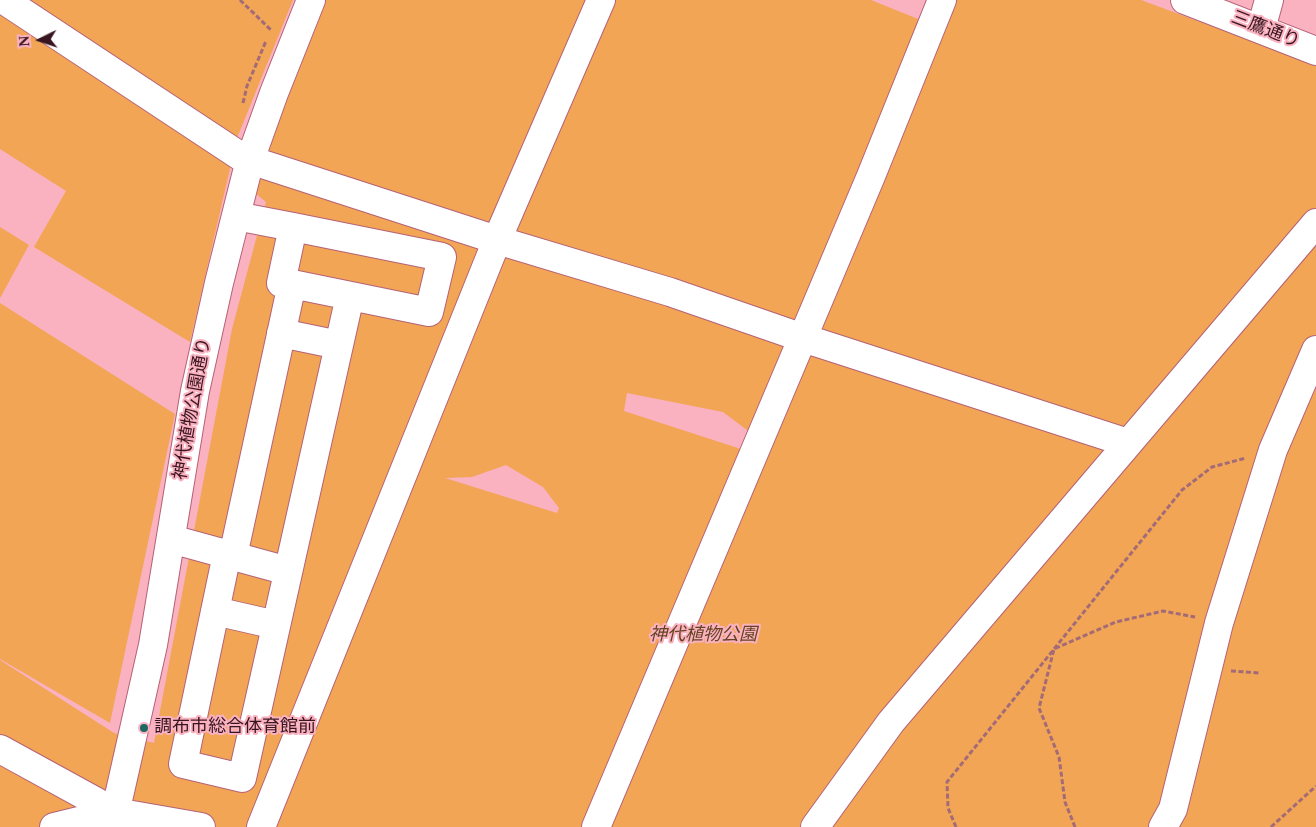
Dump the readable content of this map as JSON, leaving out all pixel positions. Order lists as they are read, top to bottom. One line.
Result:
{"streets":{"street":["三鷹通り","神代植物公園通り"]},"parks":["神代植物公園"],"places":["調布市総合体育館前"],"north":"left"}
